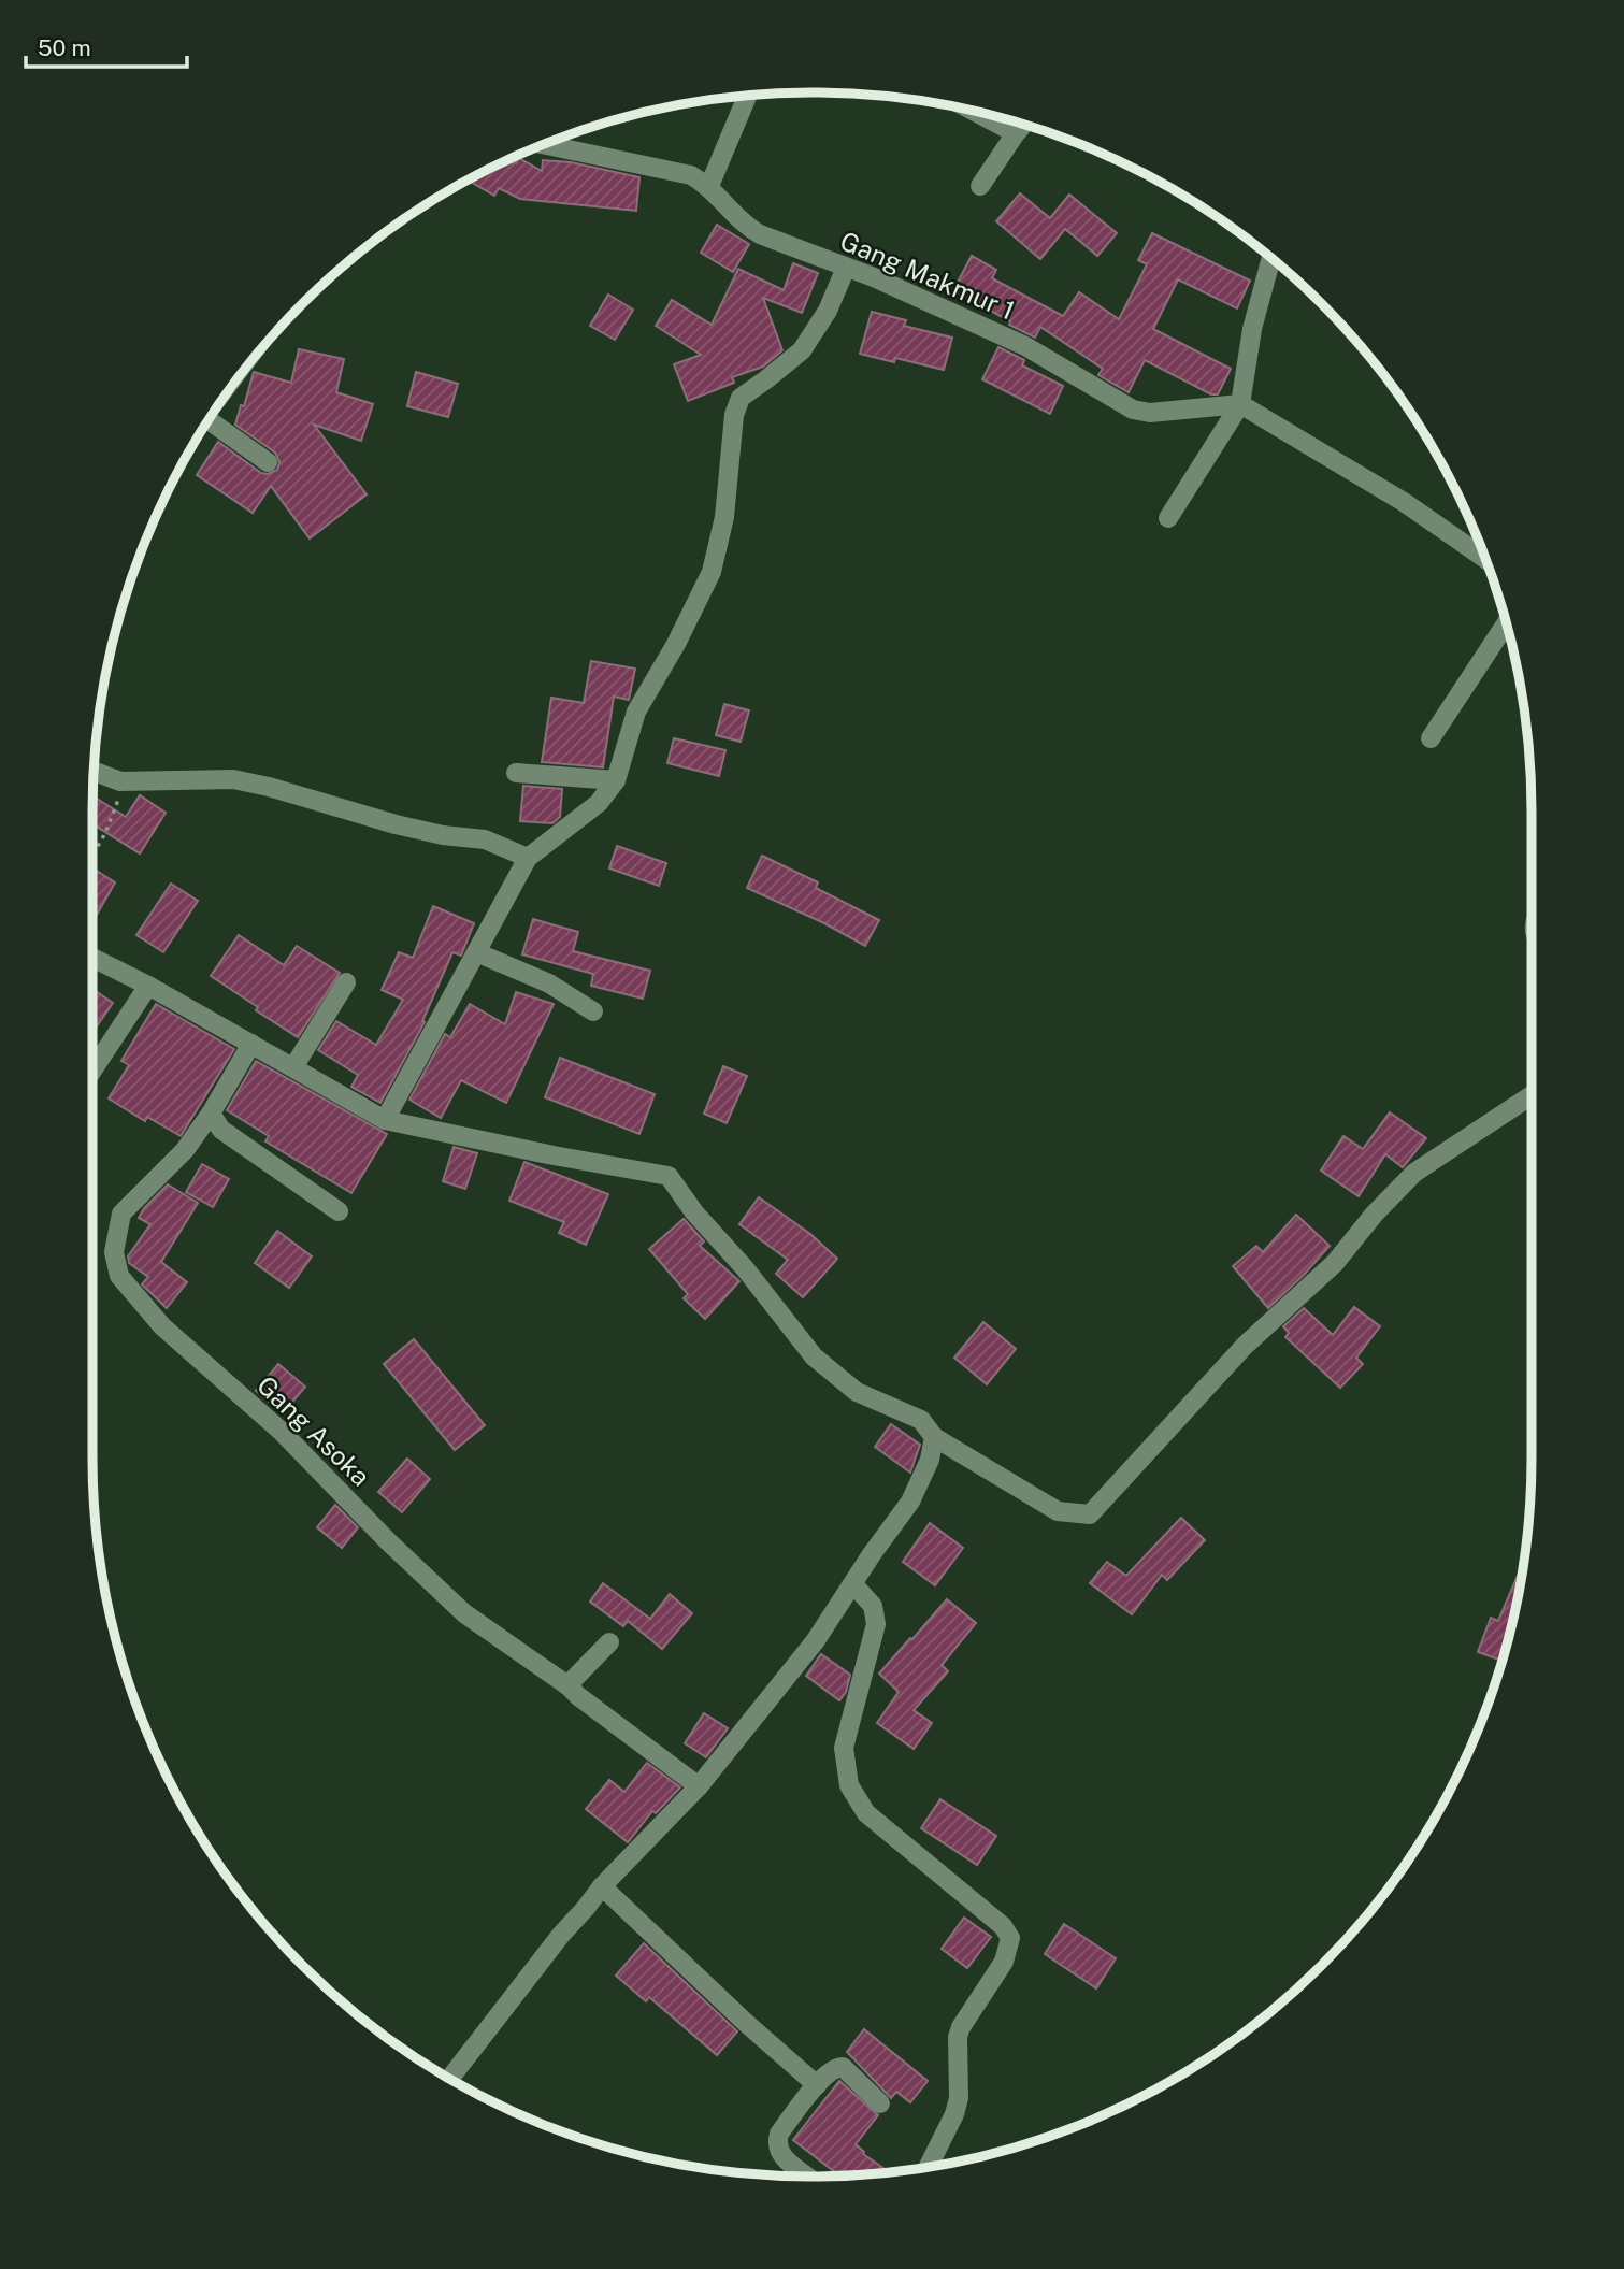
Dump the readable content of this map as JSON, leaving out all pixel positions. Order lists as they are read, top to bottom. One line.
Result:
{"streets":{"street":["Gang Makmur 1","Gang Asoka"]},"scale_bar":"50 m"}
